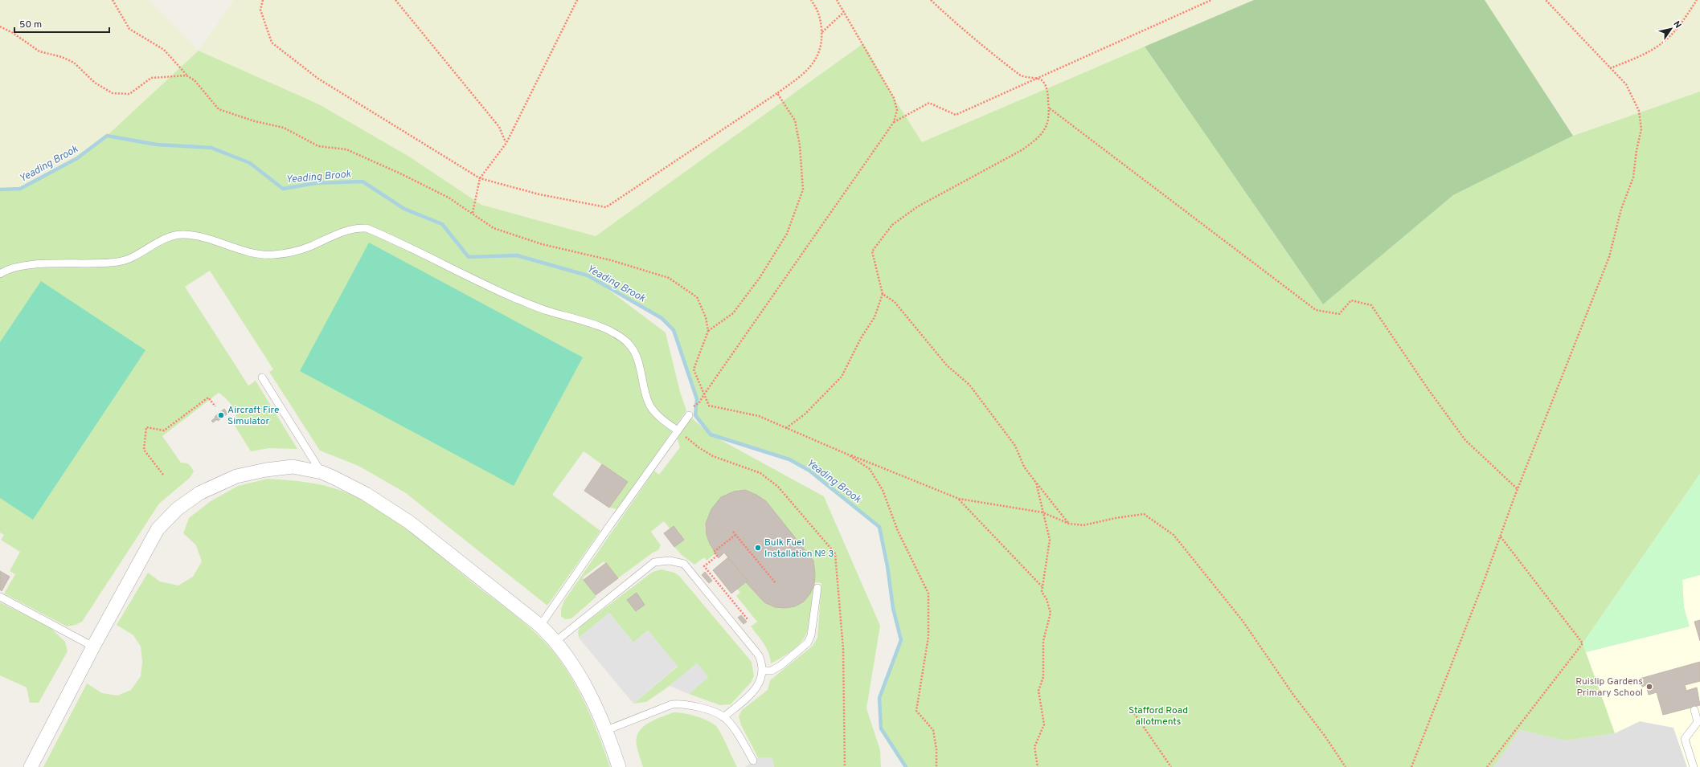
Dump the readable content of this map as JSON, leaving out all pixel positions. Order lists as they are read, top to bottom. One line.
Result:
{"water":["Yeading Brook"],"parks":["Stafford Road allotments"],"places":["Aircraft Fire Simulator","Bulk Fuel Installation № 3","Ruislip Gardens Primary School"],"scale_bar":"50 m","north":"top right"}
